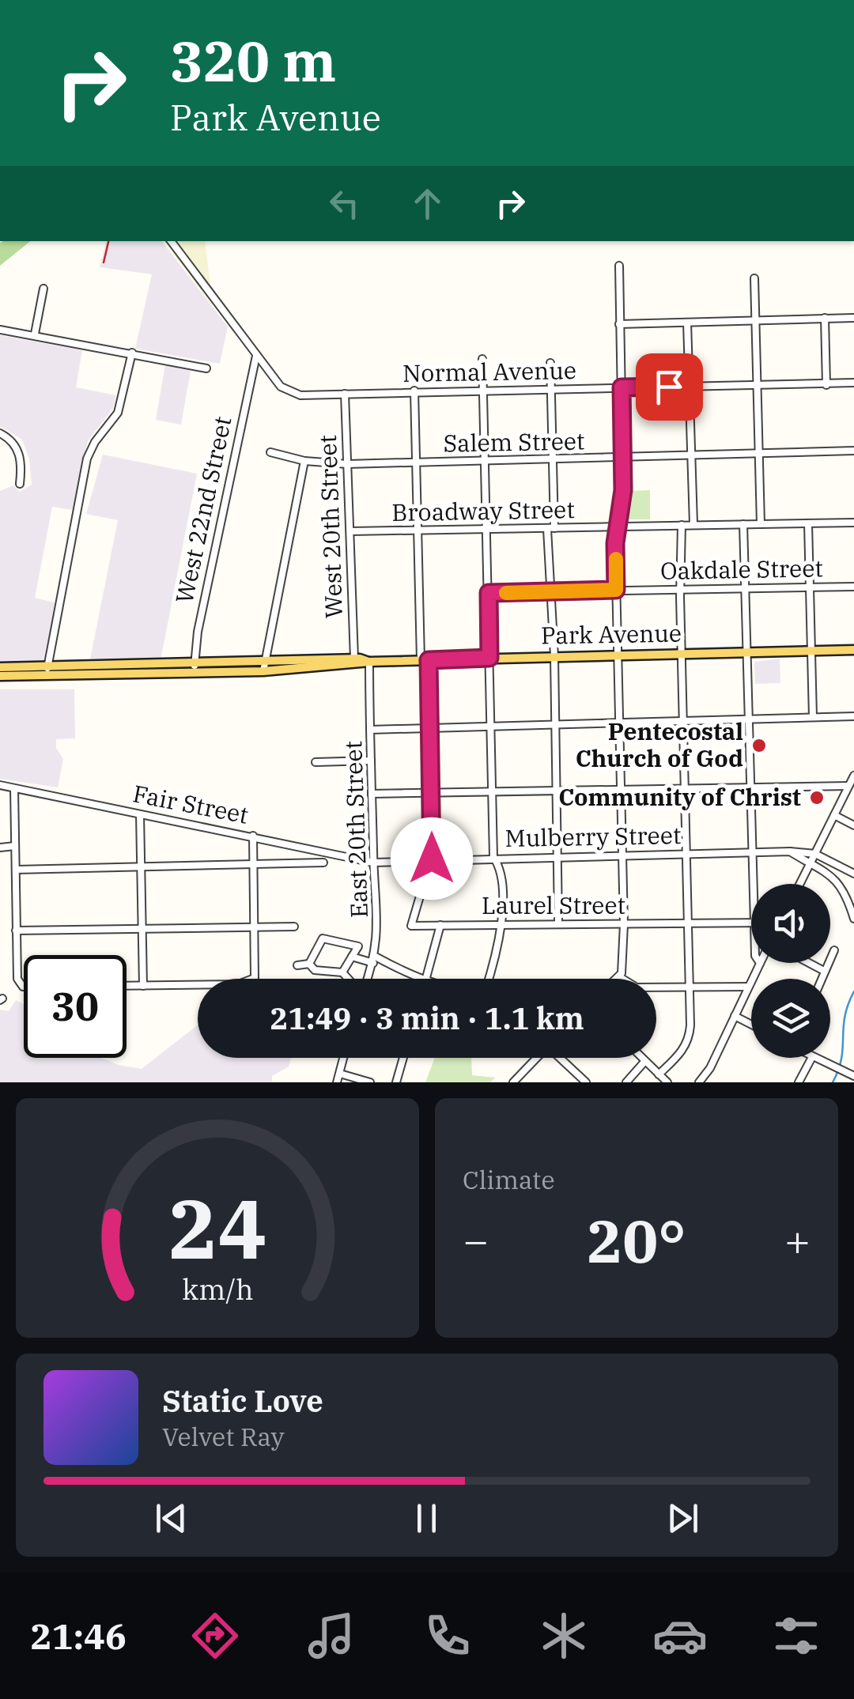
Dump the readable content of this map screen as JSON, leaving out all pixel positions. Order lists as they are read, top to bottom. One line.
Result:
{"streets":{"main road":["Park Avenue"],"street":["Normal Avenue","Salem Street","West 22nd Street","Broadway Street","West 20th Street","Oakdale Street","Fair Street","East 20th Street","Mulberry Street","Laurel Street"]},"crossings":[["Normal Avenue","West 22nd Street"],["Normal Avenue","West 20th Street"],["Salem Street","West 20th Street"],["West 22nd Street","Park Avenue"],["Broadway Street","West 20th Street"],["West 20th Street","Park Avenue"],["Park Avenue","East 20th Street"],["Fair Street","East 20th Street"],["Fair Street","Mulberry Street"],["East 20th Street","Mulberry Street"],["Mulberry Street","Laurel Street"]],"places":["Pentecostal Church of God","Community of Christ"],"page":{"turn":["320 m","Park Avenue"],"limit":"30","trip":"21:49 · 3 min · 1.1 km","tile":"Climate","heat":["−","20°","+"],"song":["Static Love","Velvet Ray"],"tabs":"21:46","gauge":["24","km/h"]}}
